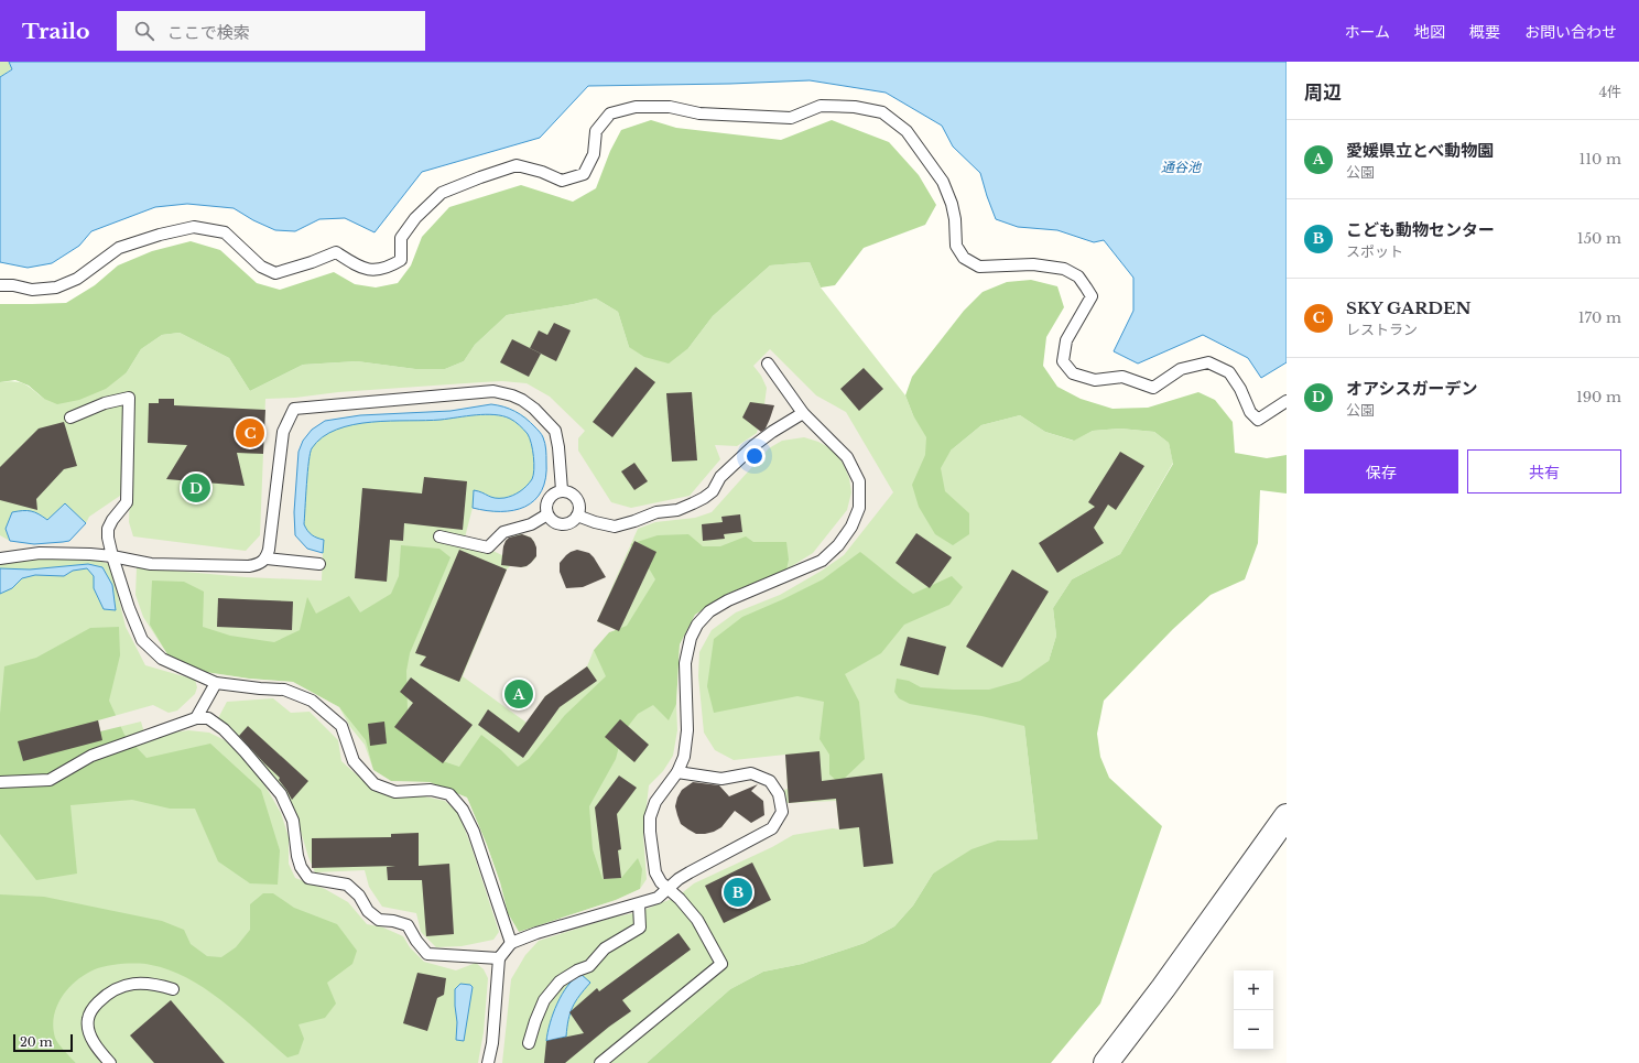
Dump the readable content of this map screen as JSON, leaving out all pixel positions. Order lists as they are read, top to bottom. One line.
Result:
{"water":["通谷池"],"scale_bar":"20 m","page":{"header":"Trailo","search":"ここで検索","nav":["ホーム","地図","概要","お問い合わせ"],"heading":["周辺","4件"],"list":[{"mark":"A","name":"愛媛県立とべ動物園","note":"公園","value":"110 m"},{"mark":"B","name":"こども動物センター","note":"スポット","value":"150 m"},{"mark":"C","name":"SKY GARDEN","note":"レストラン","value":"170 m"},{"mark":"D","name":"オアシスガーデン","note":"公園","value":"190 m"}],"pins":["C","D","A","B"],"buttons":["保存","共有"],"map_buttons":["+","−"],"scale":"20 m"}}
